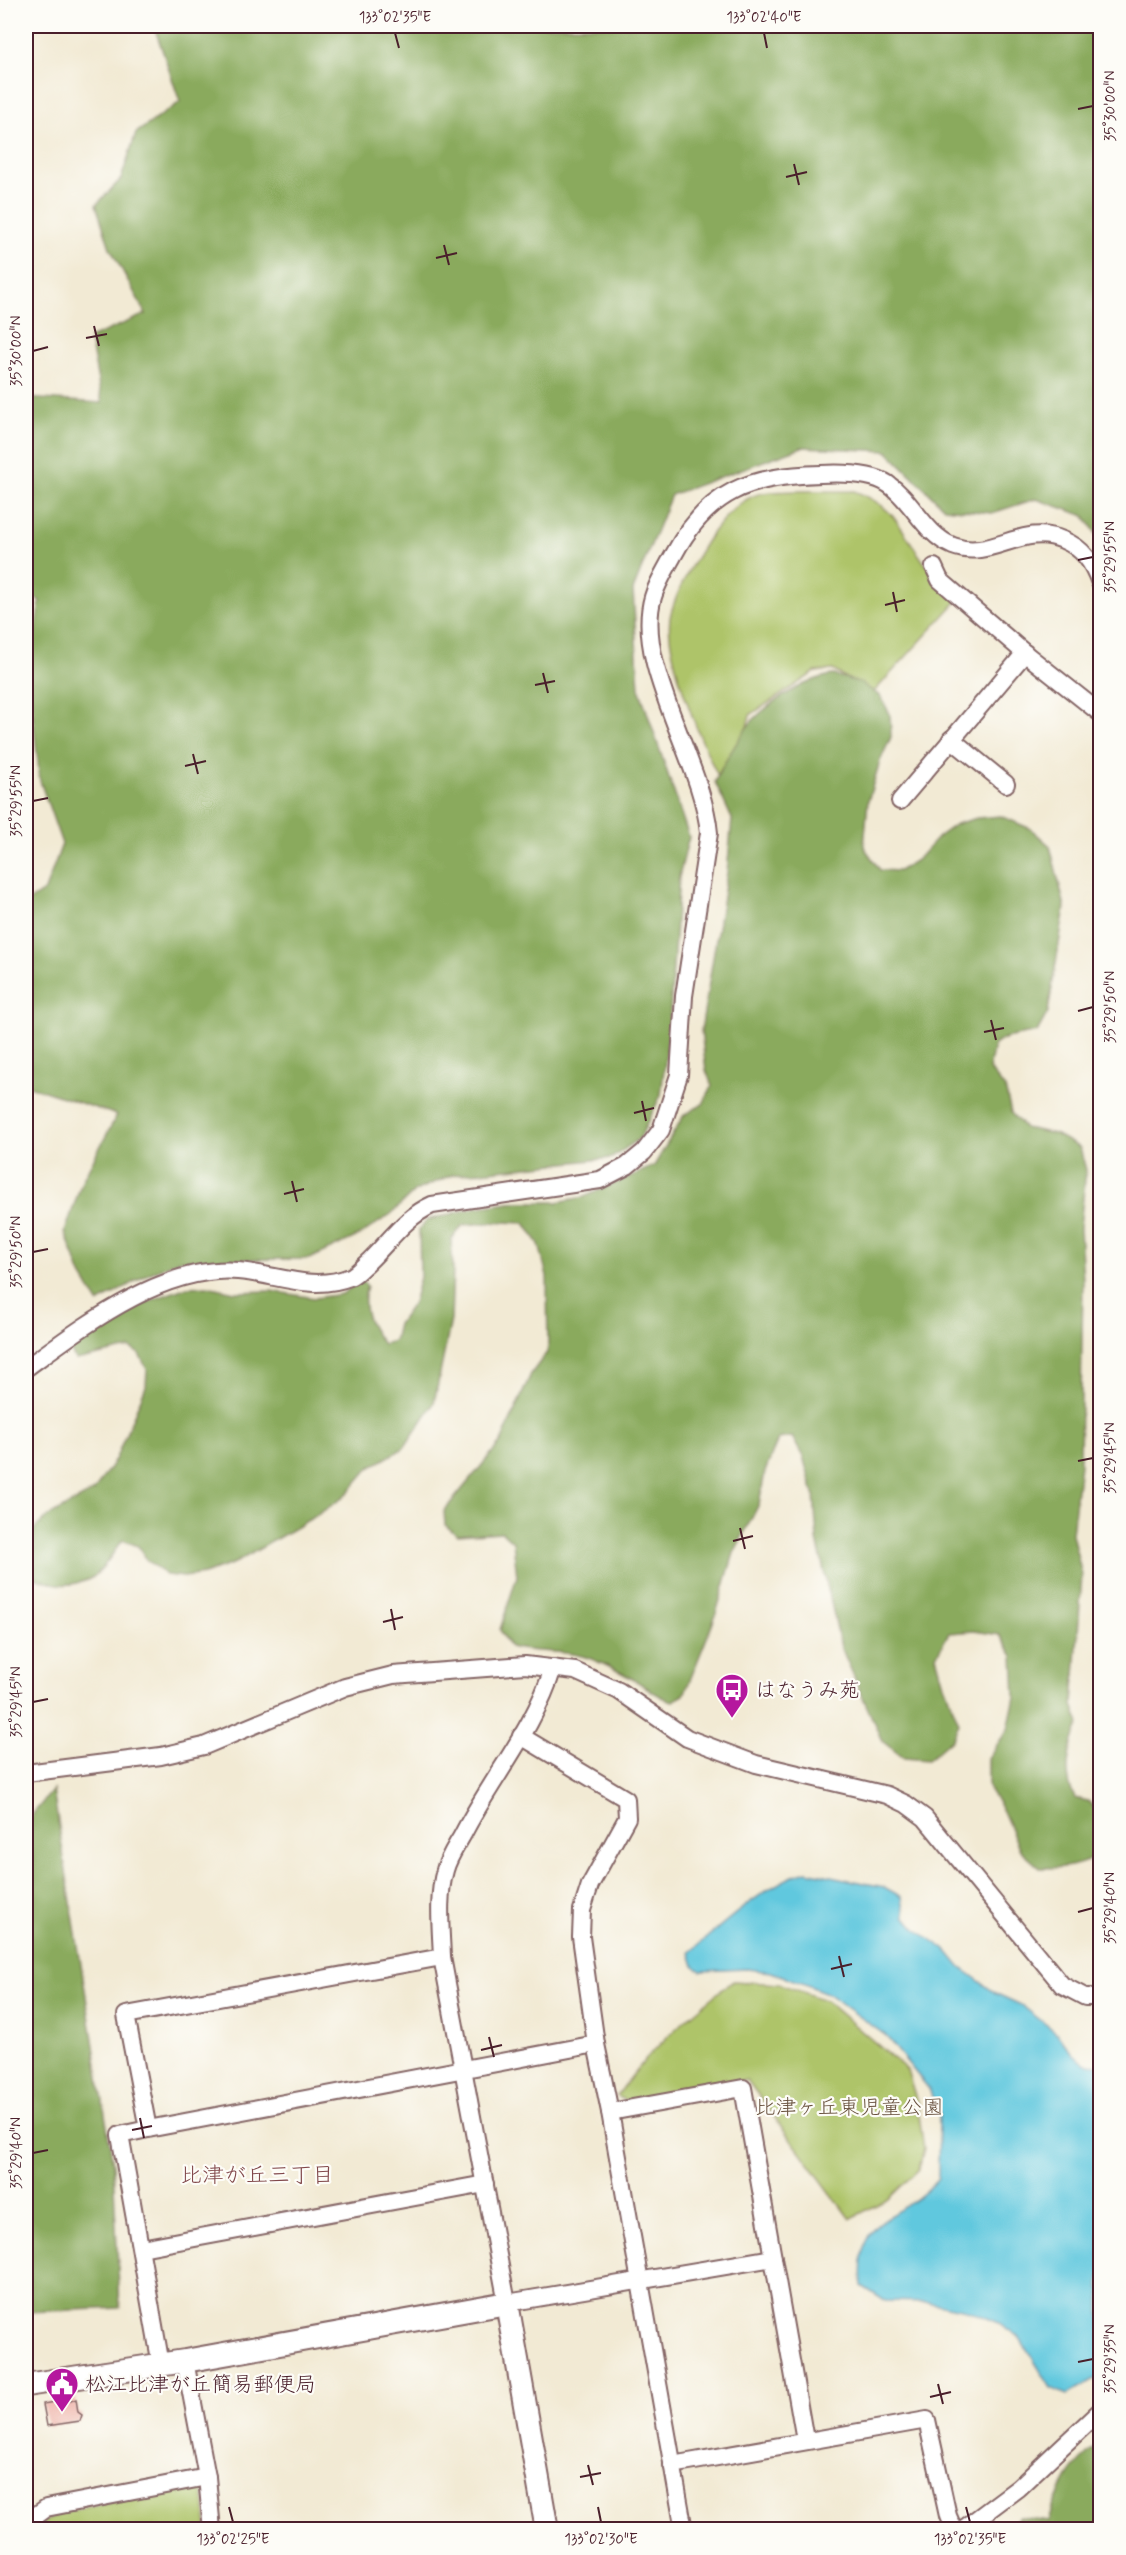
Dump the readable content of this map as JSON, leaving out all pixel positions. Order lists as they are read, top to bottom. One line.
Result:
{"districts":["比津が丘三丁目"],"parks":["比津ヶ丘東児童公園"],"places":{"bus stop":["はなうみ苑"],"public building":["松江比津が丘簡易郵便局"]},"coordinates":["133°02'35\"E","133°02'40\"E","35°30'00\"N","35°29'55\"N","35°29'50\"N","35°29'45\"N","35°29'40\"N","35°29'35\"N","133°02'25\"E","133°02'30\"E"]}
